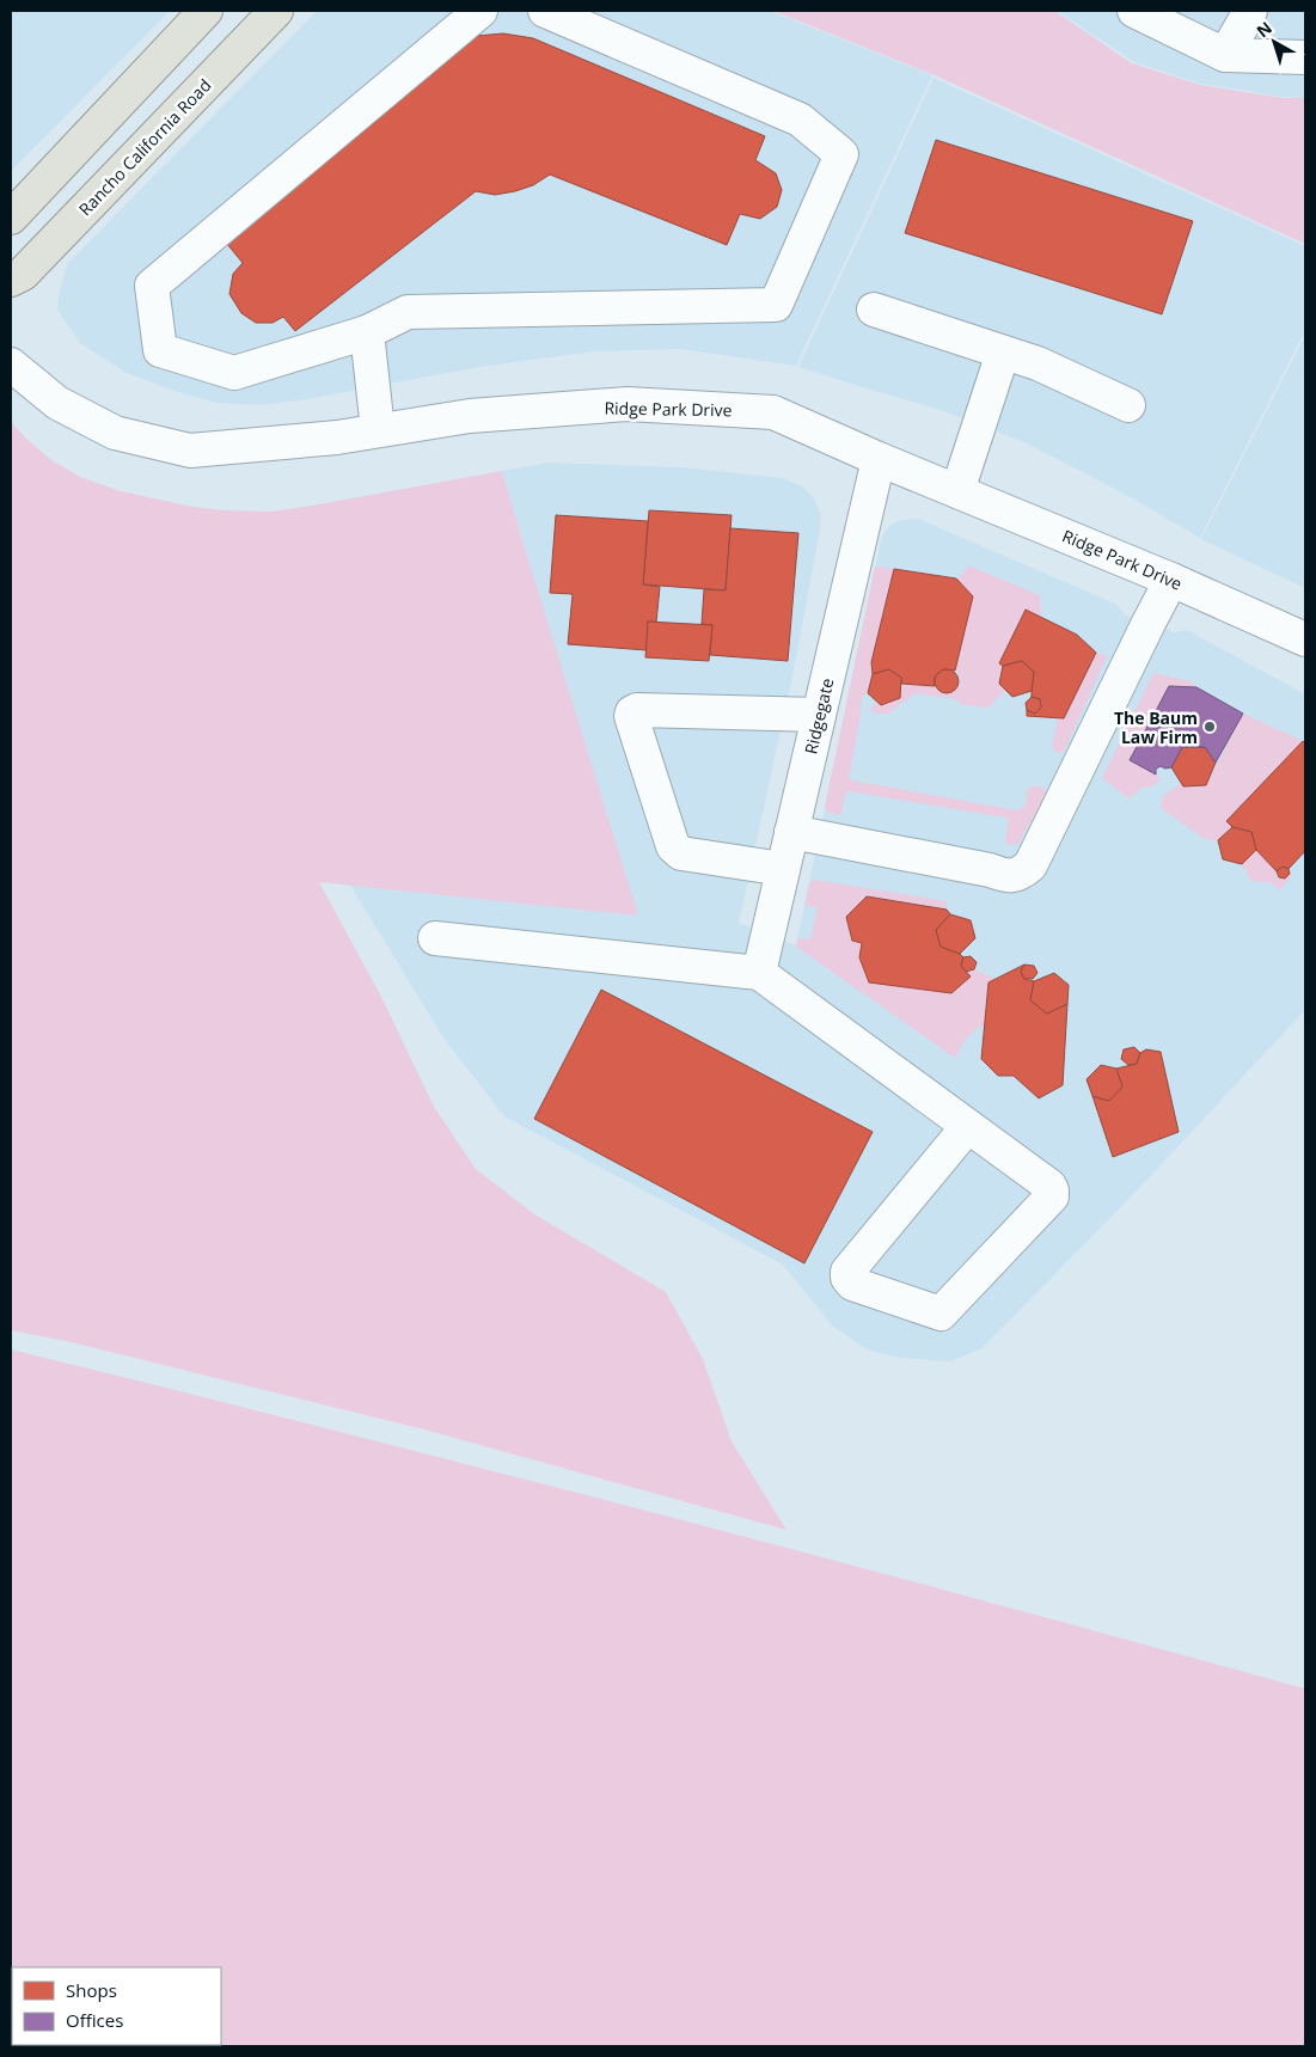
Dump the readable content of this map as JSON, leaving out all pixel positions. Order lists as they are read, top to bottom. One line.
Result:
{"streets":{"main road":["Rancho California Road"],"street":["Ridge Park Drive","Ridgegate"]},"crossings":[["Ridge Park Drive","Ridgegate"]],"places":["The Baum Law Firm"],"legend":["Shops","Offices"],"north":"top left"}
